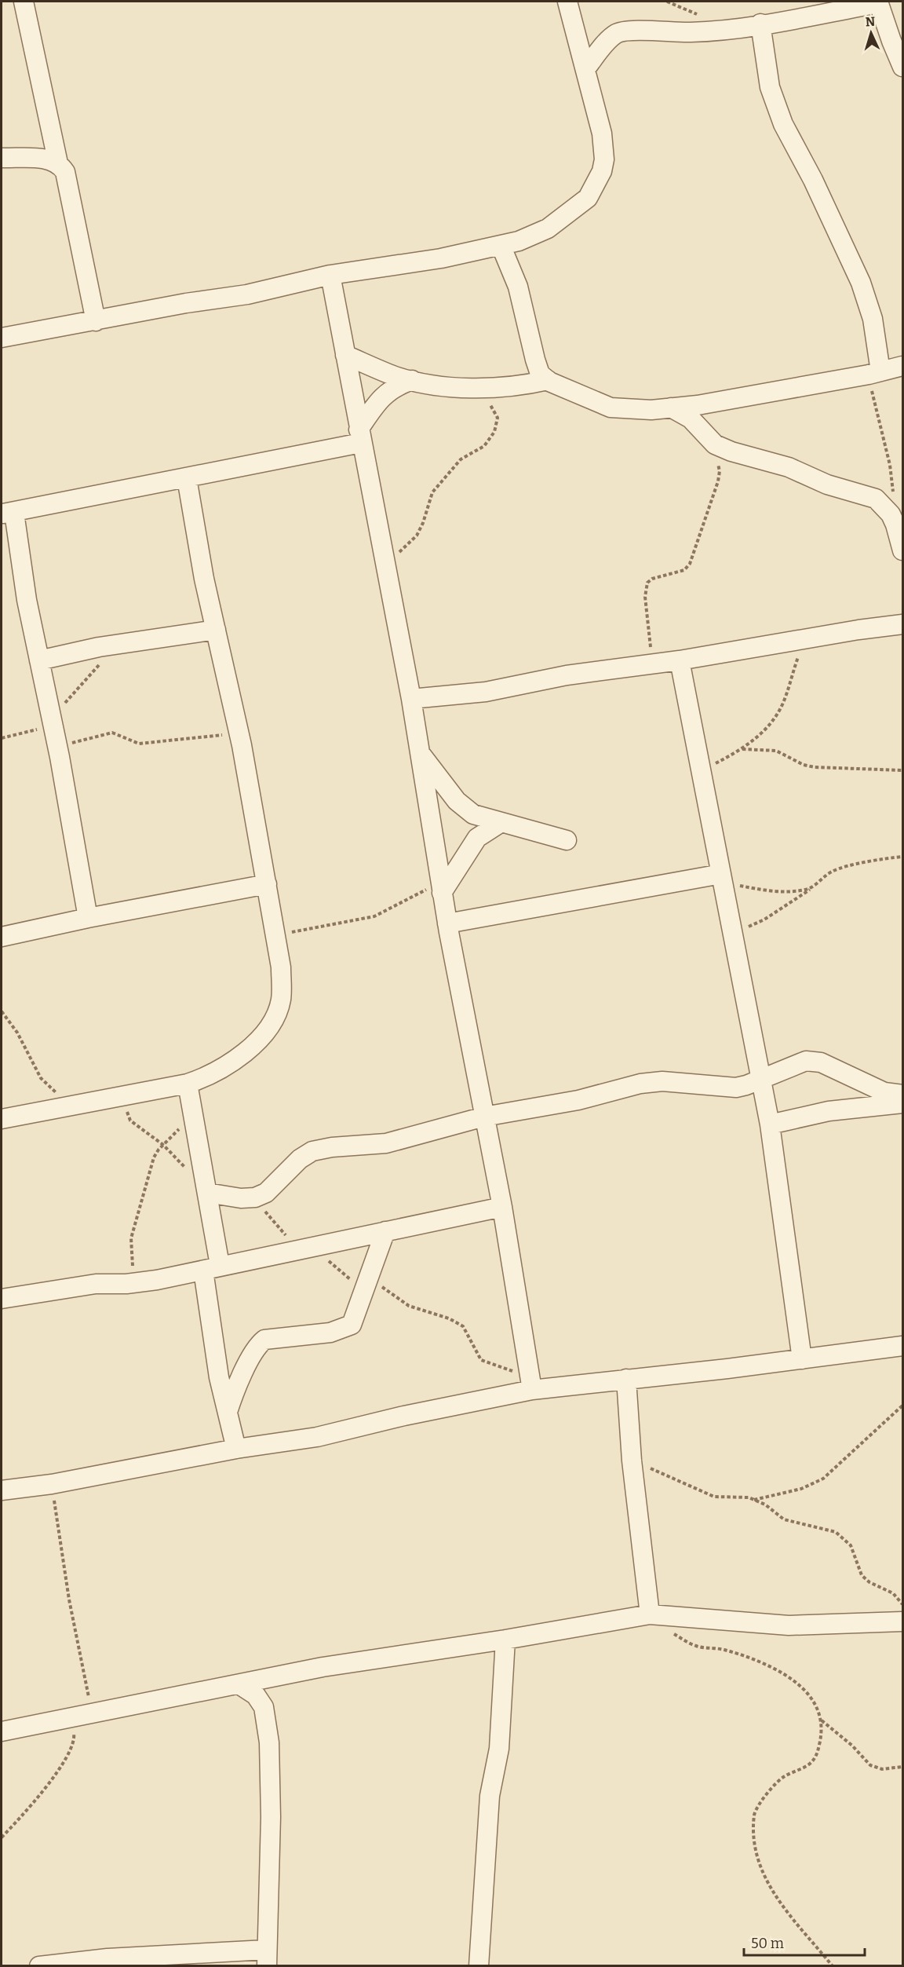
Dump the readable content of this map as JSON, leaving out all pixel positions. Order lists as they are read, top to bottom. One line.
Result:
{"scale_bar":"50 m","north":"top"}
